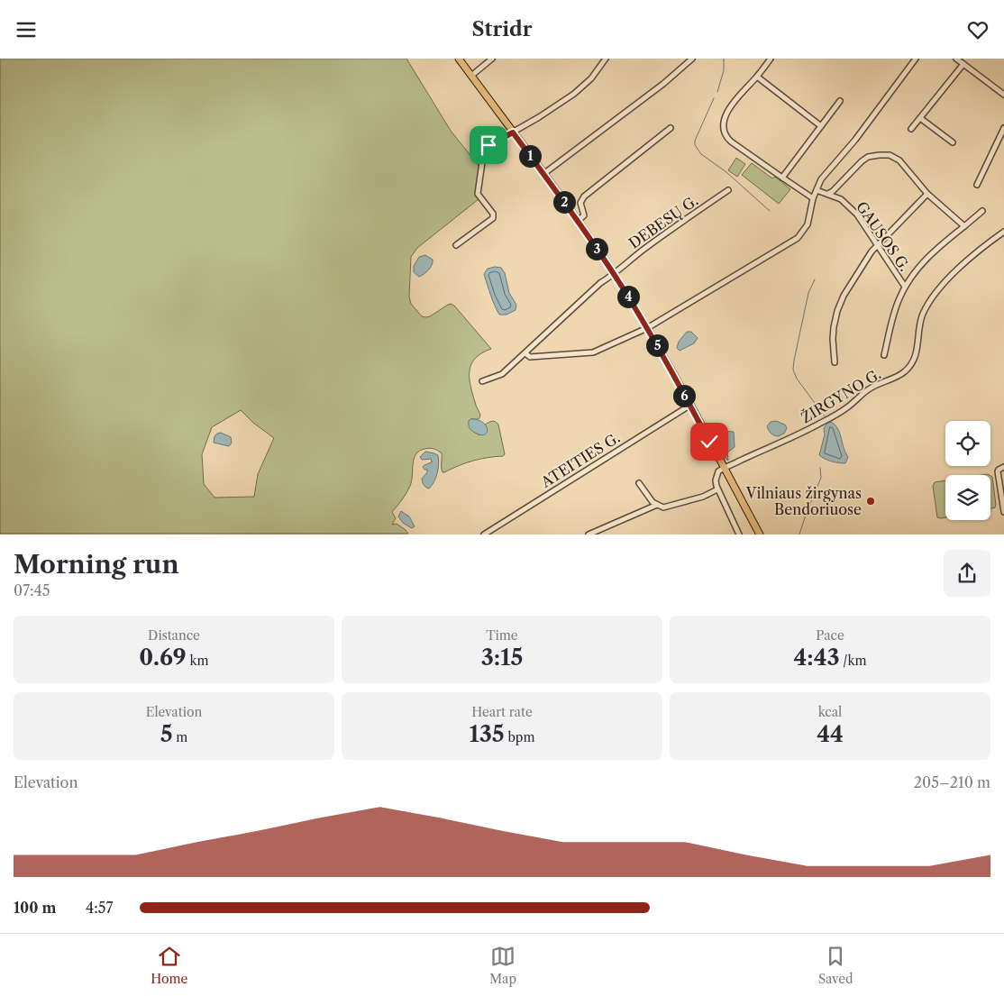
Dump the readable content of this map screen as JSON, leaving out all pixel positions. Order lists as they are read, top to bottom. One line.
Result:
{"streets":{"street":["DEBESŲ G.","GAUSOS G.","ŽIRGYNO G.","ATEITIES G."]},"places":["Vilniaus žirgynas Bendoriuose"],"page":{"header":"Stridr","pins":["1","2","3","4","5","6"],"heading":["Morning run","07:45"],"stats":[["Distance","0.69 km"],["Time","3:15"],["Pace","4:43 /km"],["Elevation","5 m"],["Heart rate","135 bpm"],["kcal","44"]],"chart":["Elevation","205–210 m"],"list":[{"name":"100 m","note":"4:57"}],"tabs":["Home","Map","Saved"]}}
